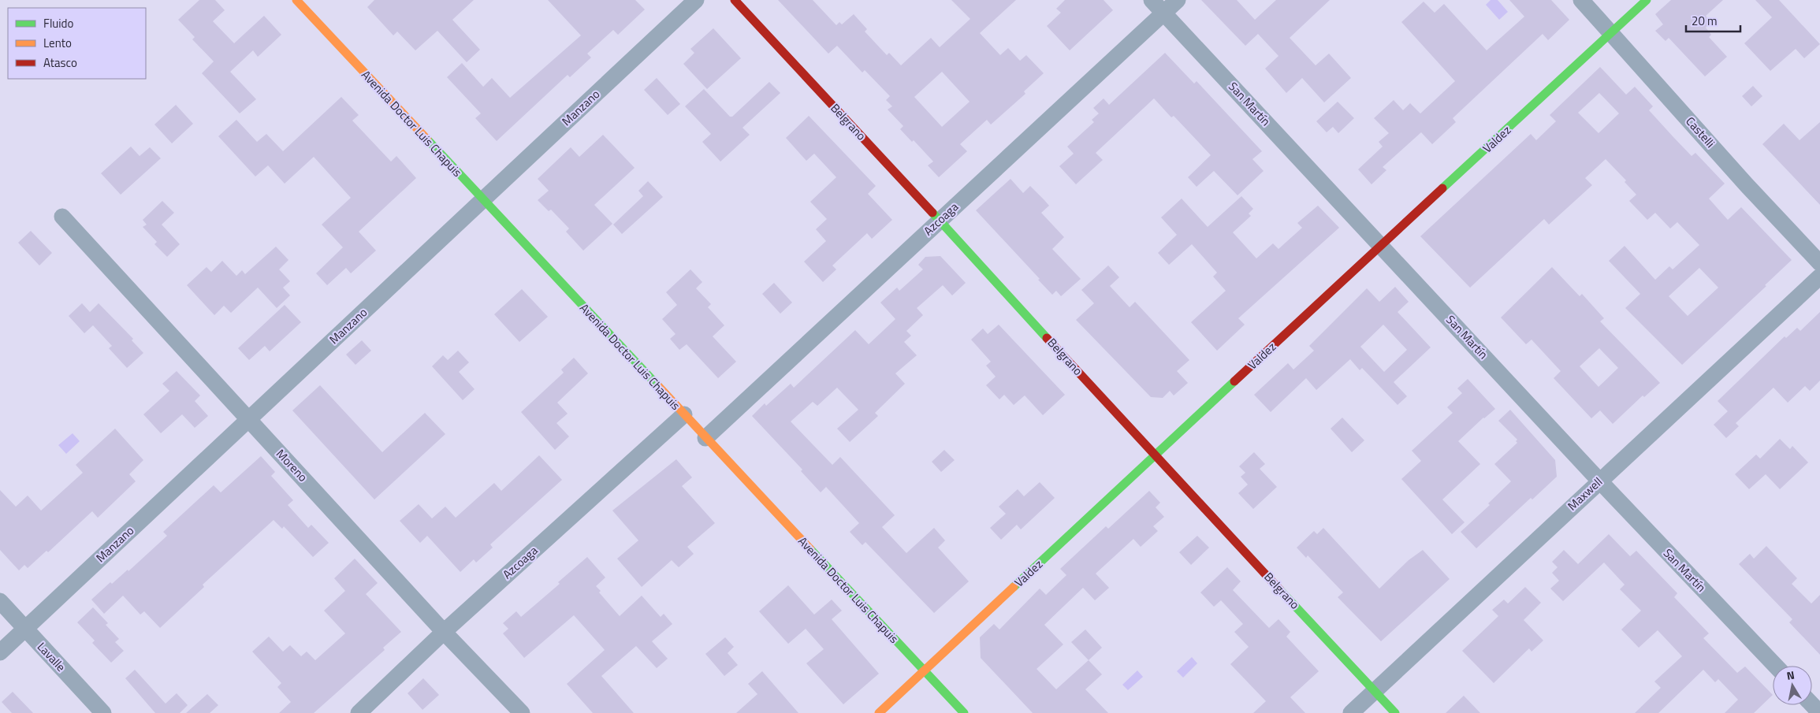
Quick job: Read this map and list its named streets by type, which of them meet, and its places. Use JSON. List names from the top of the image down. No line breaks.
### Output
{"streets":{"street":["San Martín","Manzano","Belgrano","Avenida Doctor Luis Chapuis","Castelli","Valdez","Azcoaga","Moreno","Maxwell","Lavalle"]},"crossings":[["San Martín","Valdez"],["San Martín","Azcoaga"],["San Martín","Maxwell"],["Manzano","Avenida Doctor Luis Chapuis"],["Manzano","Moreno"],["Manzano","Lavalle"],["Belgrano","Valdez"],["Belgrano","Azcoaga"],["Belgrano","Maxwell"],["Avenida Doctor Luis Chapuis","Valdez"],["Avenida Doctor Luis Chapuis","Azcoaga"],["Castelli","Valdez"],["Azcoaga","Moreno"]],"legend":["Fluido","Lento","Atasco"],"scale_bar":"20 m","north":"top"}
